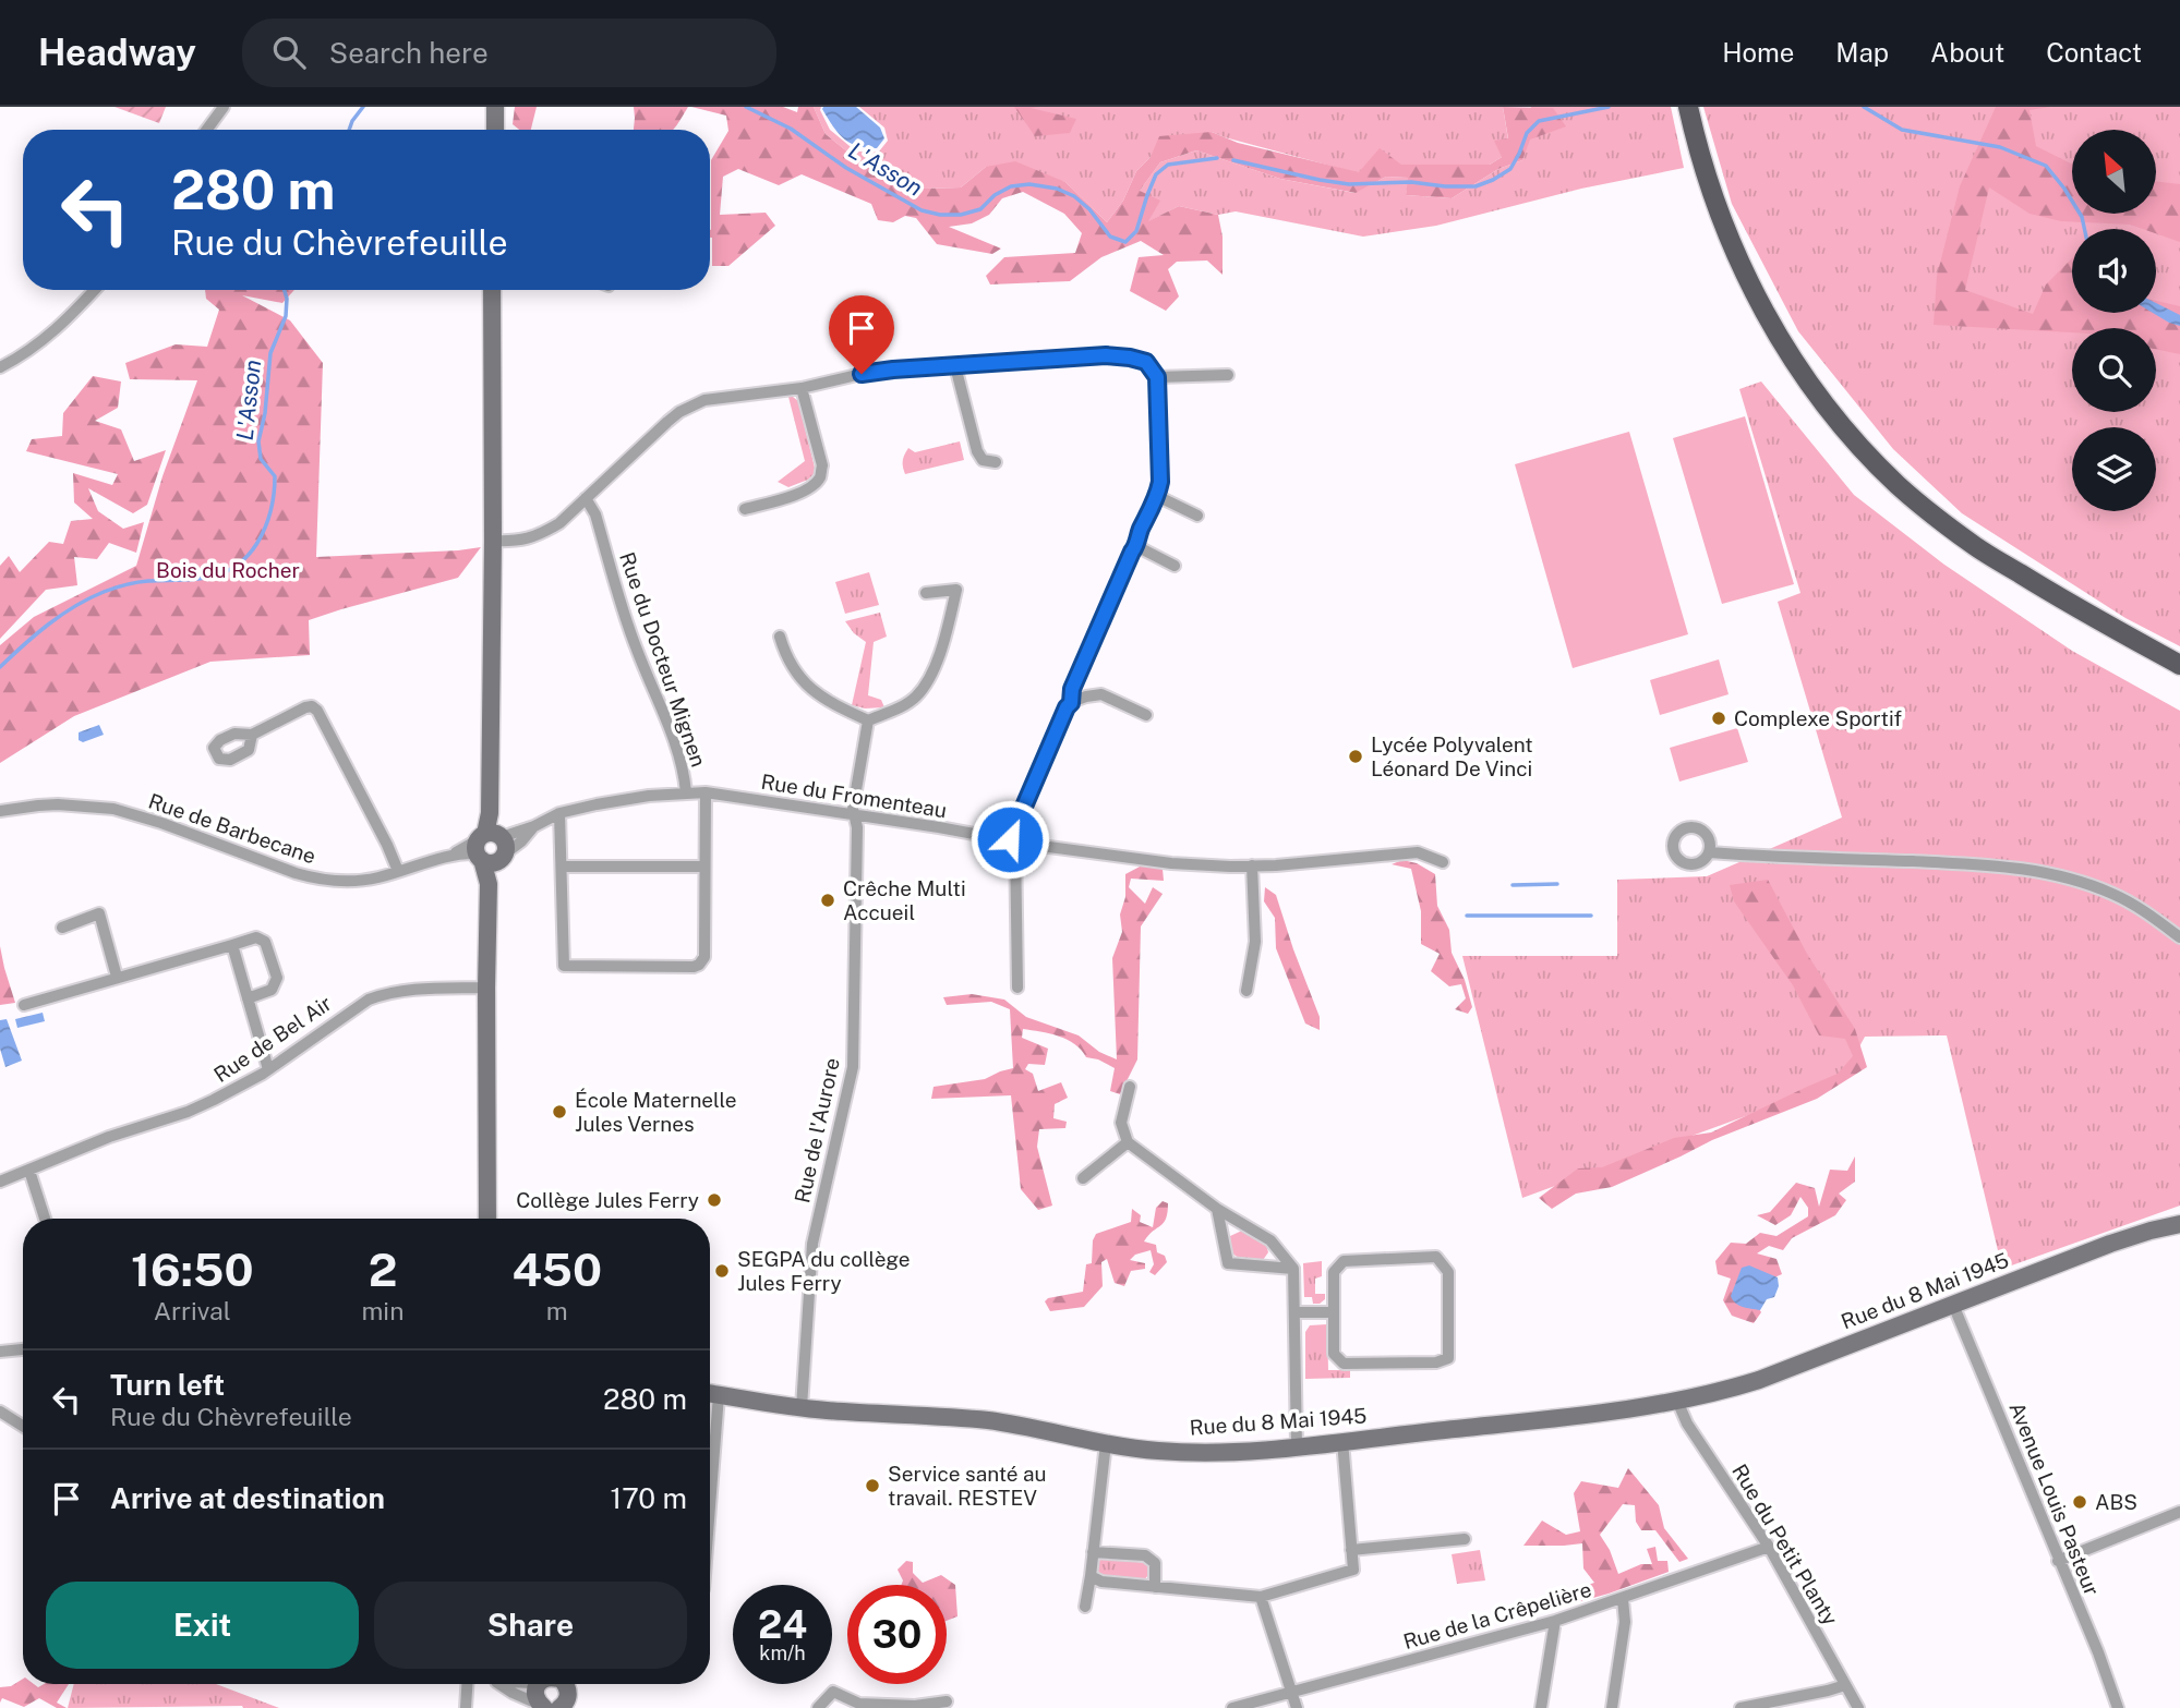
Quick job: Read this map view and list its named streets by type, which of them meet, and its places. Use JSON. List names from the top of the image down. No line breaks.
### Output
{"streets":{"main road":["Rue du 8 Mai 1945"],"street":["Rue du Docteur Mignen","Rue du Fromenteau","Rue de Barbecane","Rue de Bel Air","Rue de l'Aurore","Avenue Louis Pasteur","Rue du Petit Planty","Rue de la Crêpelière"]},"crossings":[["Rue du Docteur Mignen","Rue du Fromenteau"],["Rue du Fromenteau","Rue de Barbecane"],["Rue du Fromenteau","Rue de l'Aurore"],["Rue de l'Aurore","Rue du 8 Mai 1945"],["Rue du 8 Mai 1945","Avenue Louis Pasteur"],["Rue du 8 Mai 1945","Rue du Petit Planty"],["Rue du Petit Planty","Rue de la Crêpelière"]],"water":["L'Asson"],"parks":["Bois du Rocher"],"places":["Complexe Sportif","Lycée Polyvalent Léonard De Vinci","Crêche Multi Accueil","École Maternelle Jules Vernes","Collège Jules Ferry","SEGPA du collège Jules Ferry","Service santé au travail. RESTEV","ABS"],"north":"top left","page":{"header":"Headway","search":"Search here","nav":["Home","Map","About","Contact"],"turn":["280 m","Rue du Chèvrefeuille"],"eta":["16:50","Arrival","2","min","450","m"],"list":[{"name":"Turn left","note":"Rue du Chèvrefeuille","value":"280 m"},{"name":"Arrive at destination","value":"170 m"}],"buttons":["Exit","Share"],"speed":"24 km/h","limit":"30"}}
